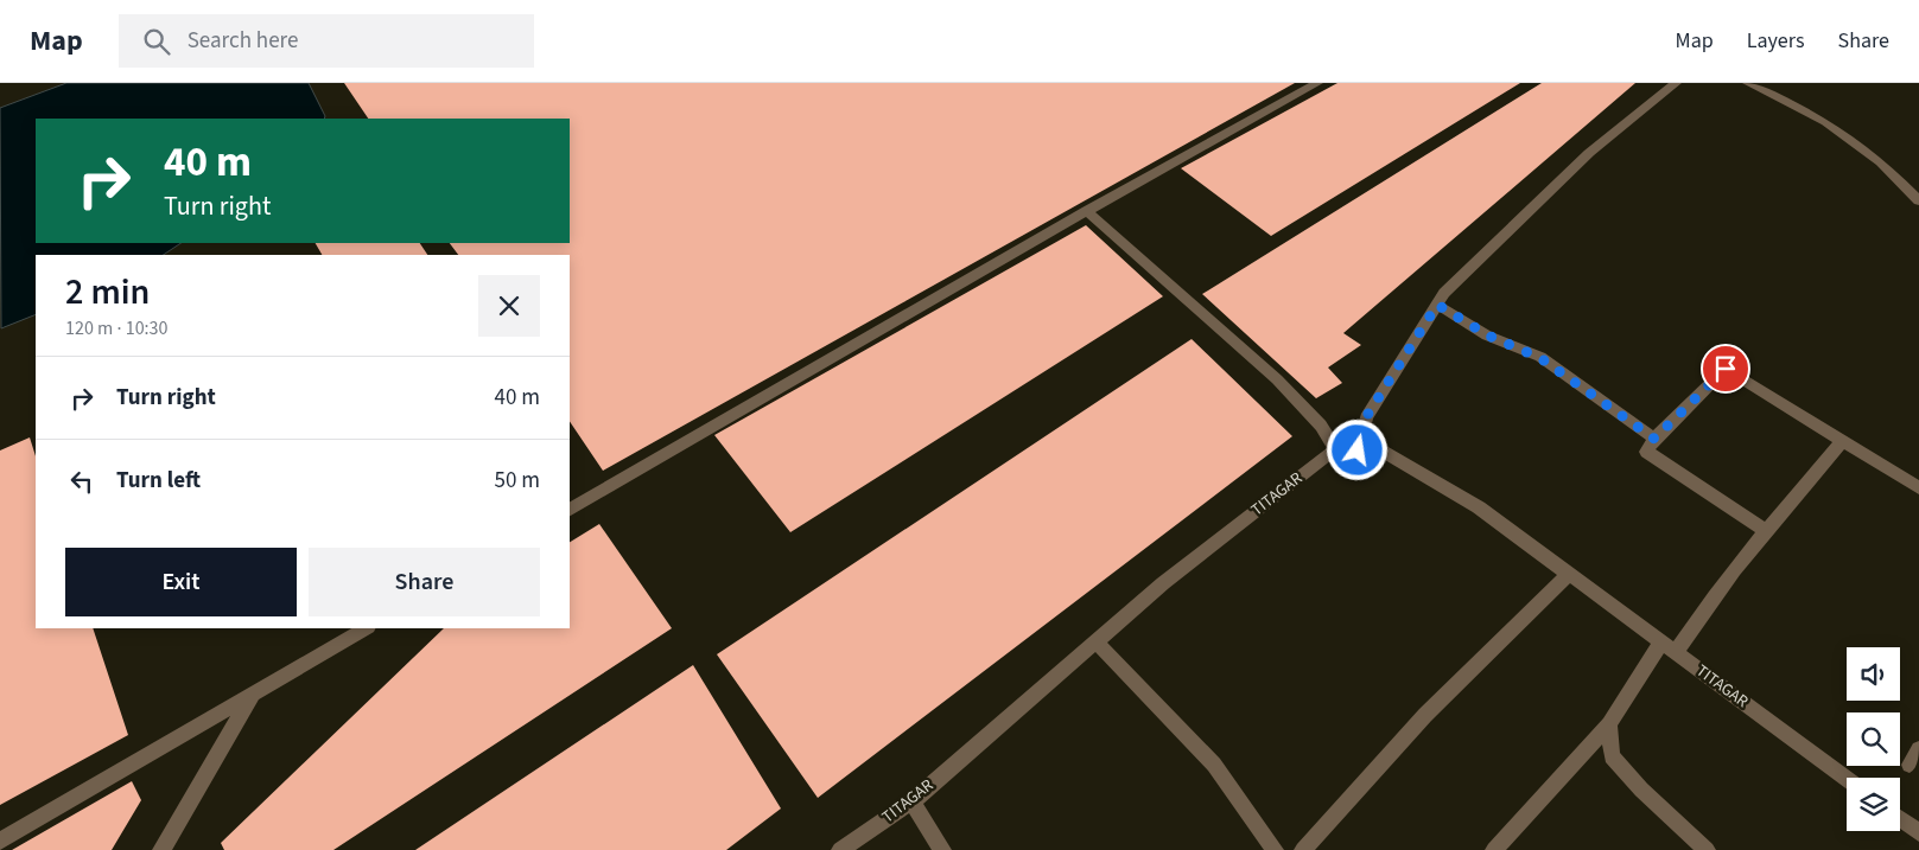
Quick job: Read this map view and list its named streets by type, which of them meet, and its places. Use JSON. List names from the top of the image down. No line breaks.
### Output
{"streets":{"street":["TITAGAR"]},"page":{"header":"Map","search":"Search here","nav":["Map","Layers","Share"],"turn":["40 m","Turn right"],"heading":["2 min","120 m · 10:30"],"list":[{"name":"Turn right","value":"40 m"},{"name":"Turn left","value":"50 m"}],"buttons":["Exit","Share"]}}
